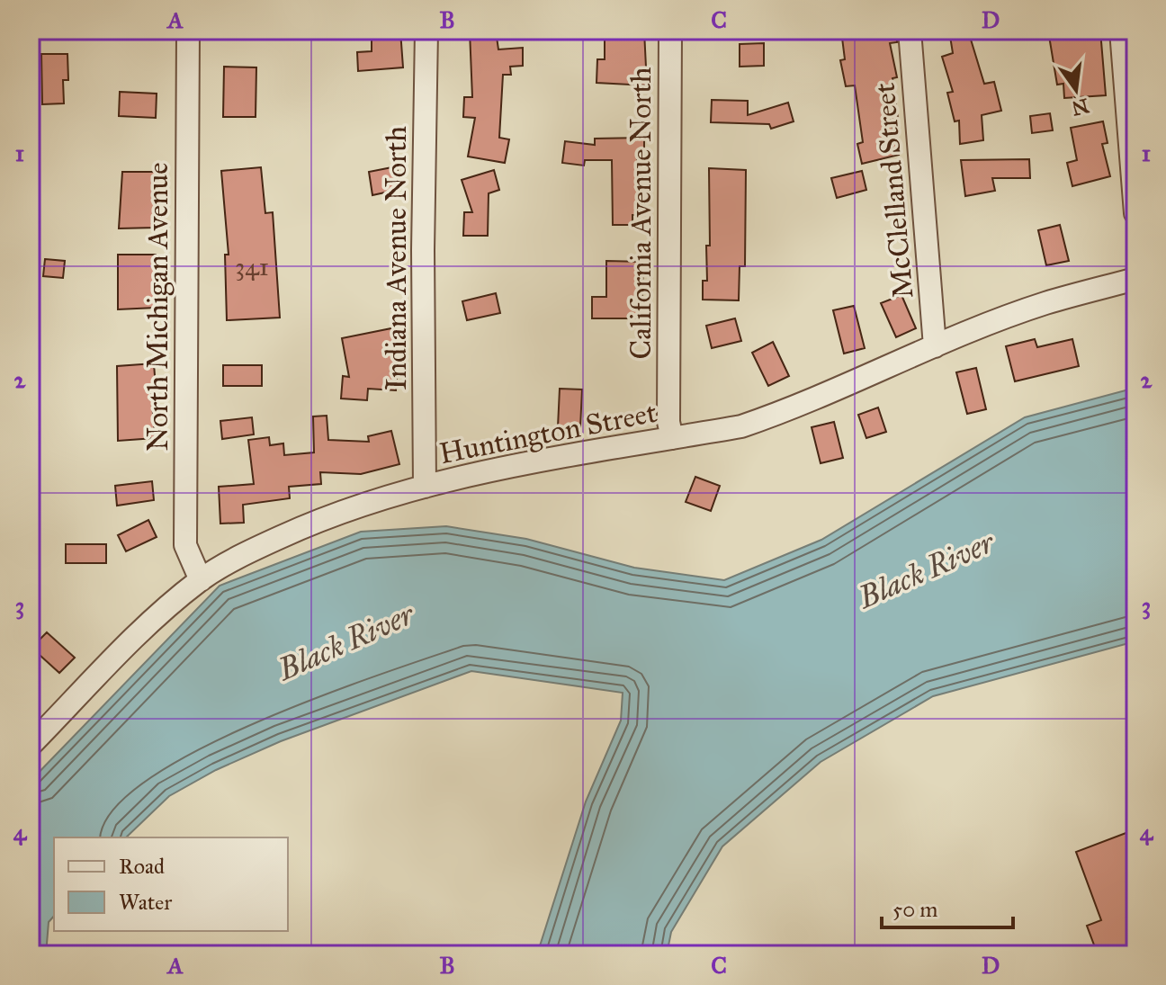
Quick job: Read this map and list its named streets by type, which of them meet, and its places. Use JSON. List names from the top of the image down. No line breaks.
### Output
{"streets":{"street":["McClelland Street","California Avenue North","Indiana Avenue North","North Michigan Avenue","Huntington Street"]},"crossings":[["McClelland Street","Huntington Street"],["California Avenue North","Huntington Street"],["Indiana Avenue North","Huntington Street"],["North Michigan Avenue","Huntington Street"]],"water":["Black River"],"house_numbers":["341"],"legend":["Road","Water"],"scale_bar":"50 m","north":"bottom","grid":{"columns":["A","B","C","D"],"rows":["1","2","3","4"]}}
